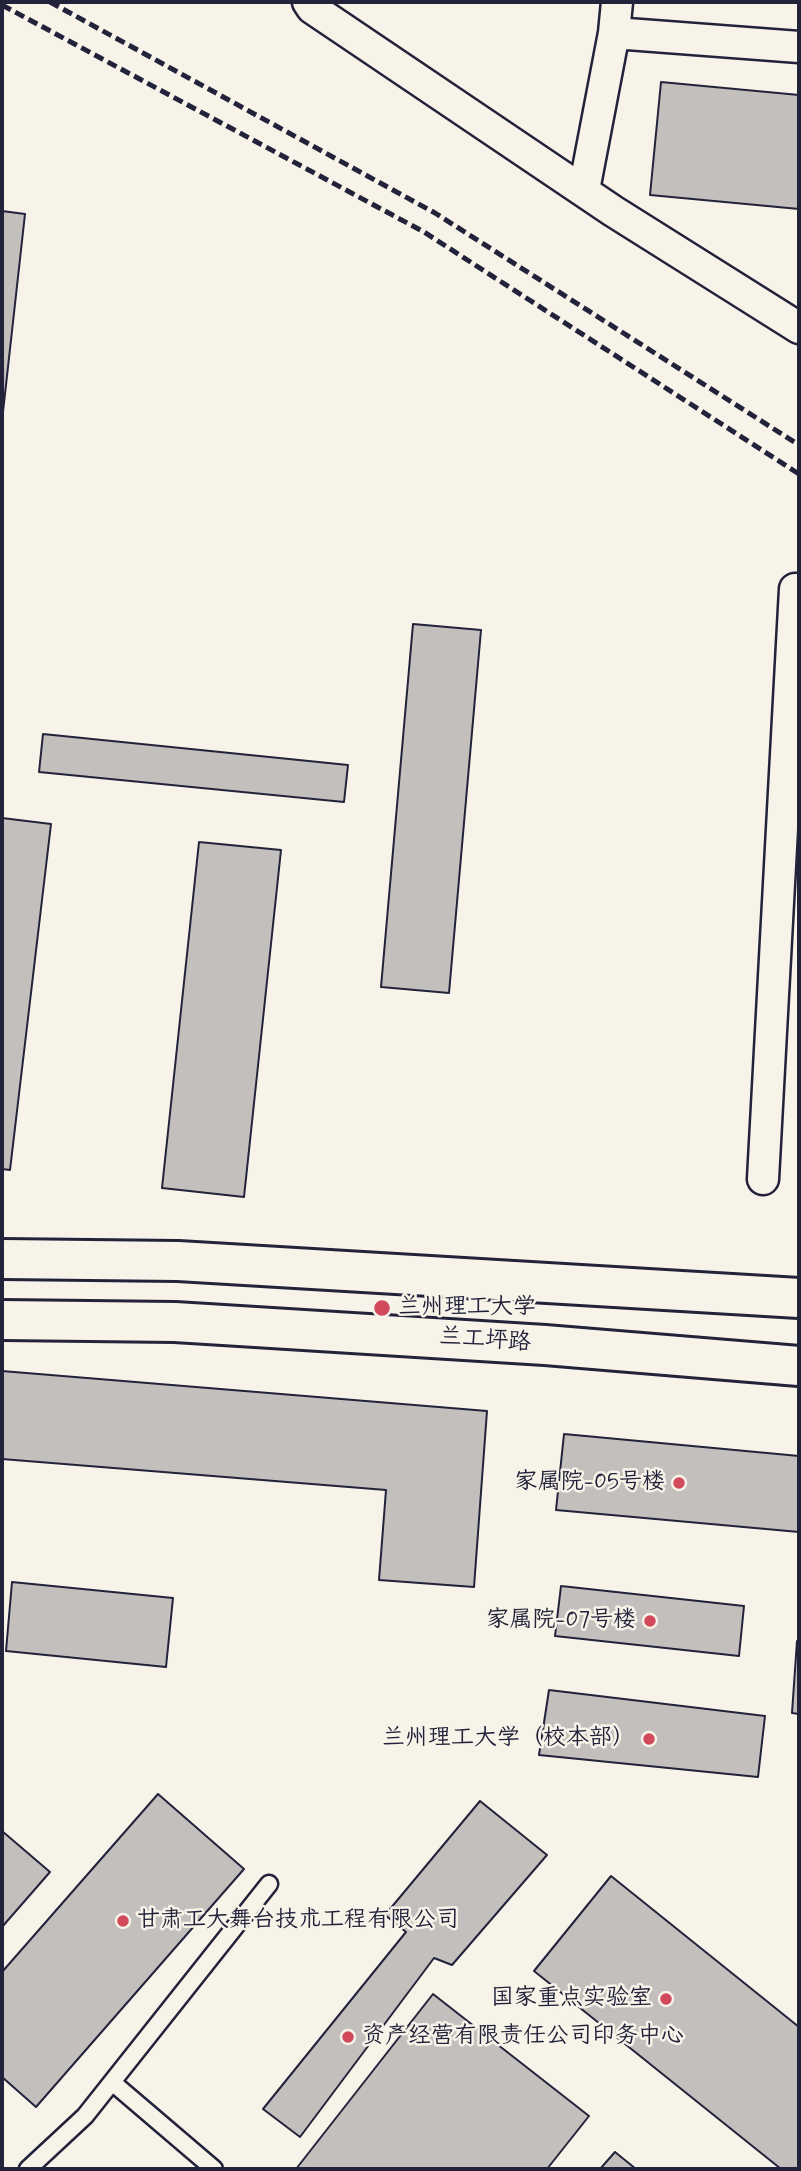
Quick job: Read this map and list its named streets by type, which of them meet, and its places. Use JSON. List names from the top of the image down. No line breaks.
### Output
{"streets":{"highway":["兰工坪路"]},"places":["兰州理工大学","家属院-05号楼","家属院-07号楼","兰州理工大学（校本部）","甘肃工大舞台技术工程有限公司","国家重点实验室","资产经营有限责任公司印务中心"]}
